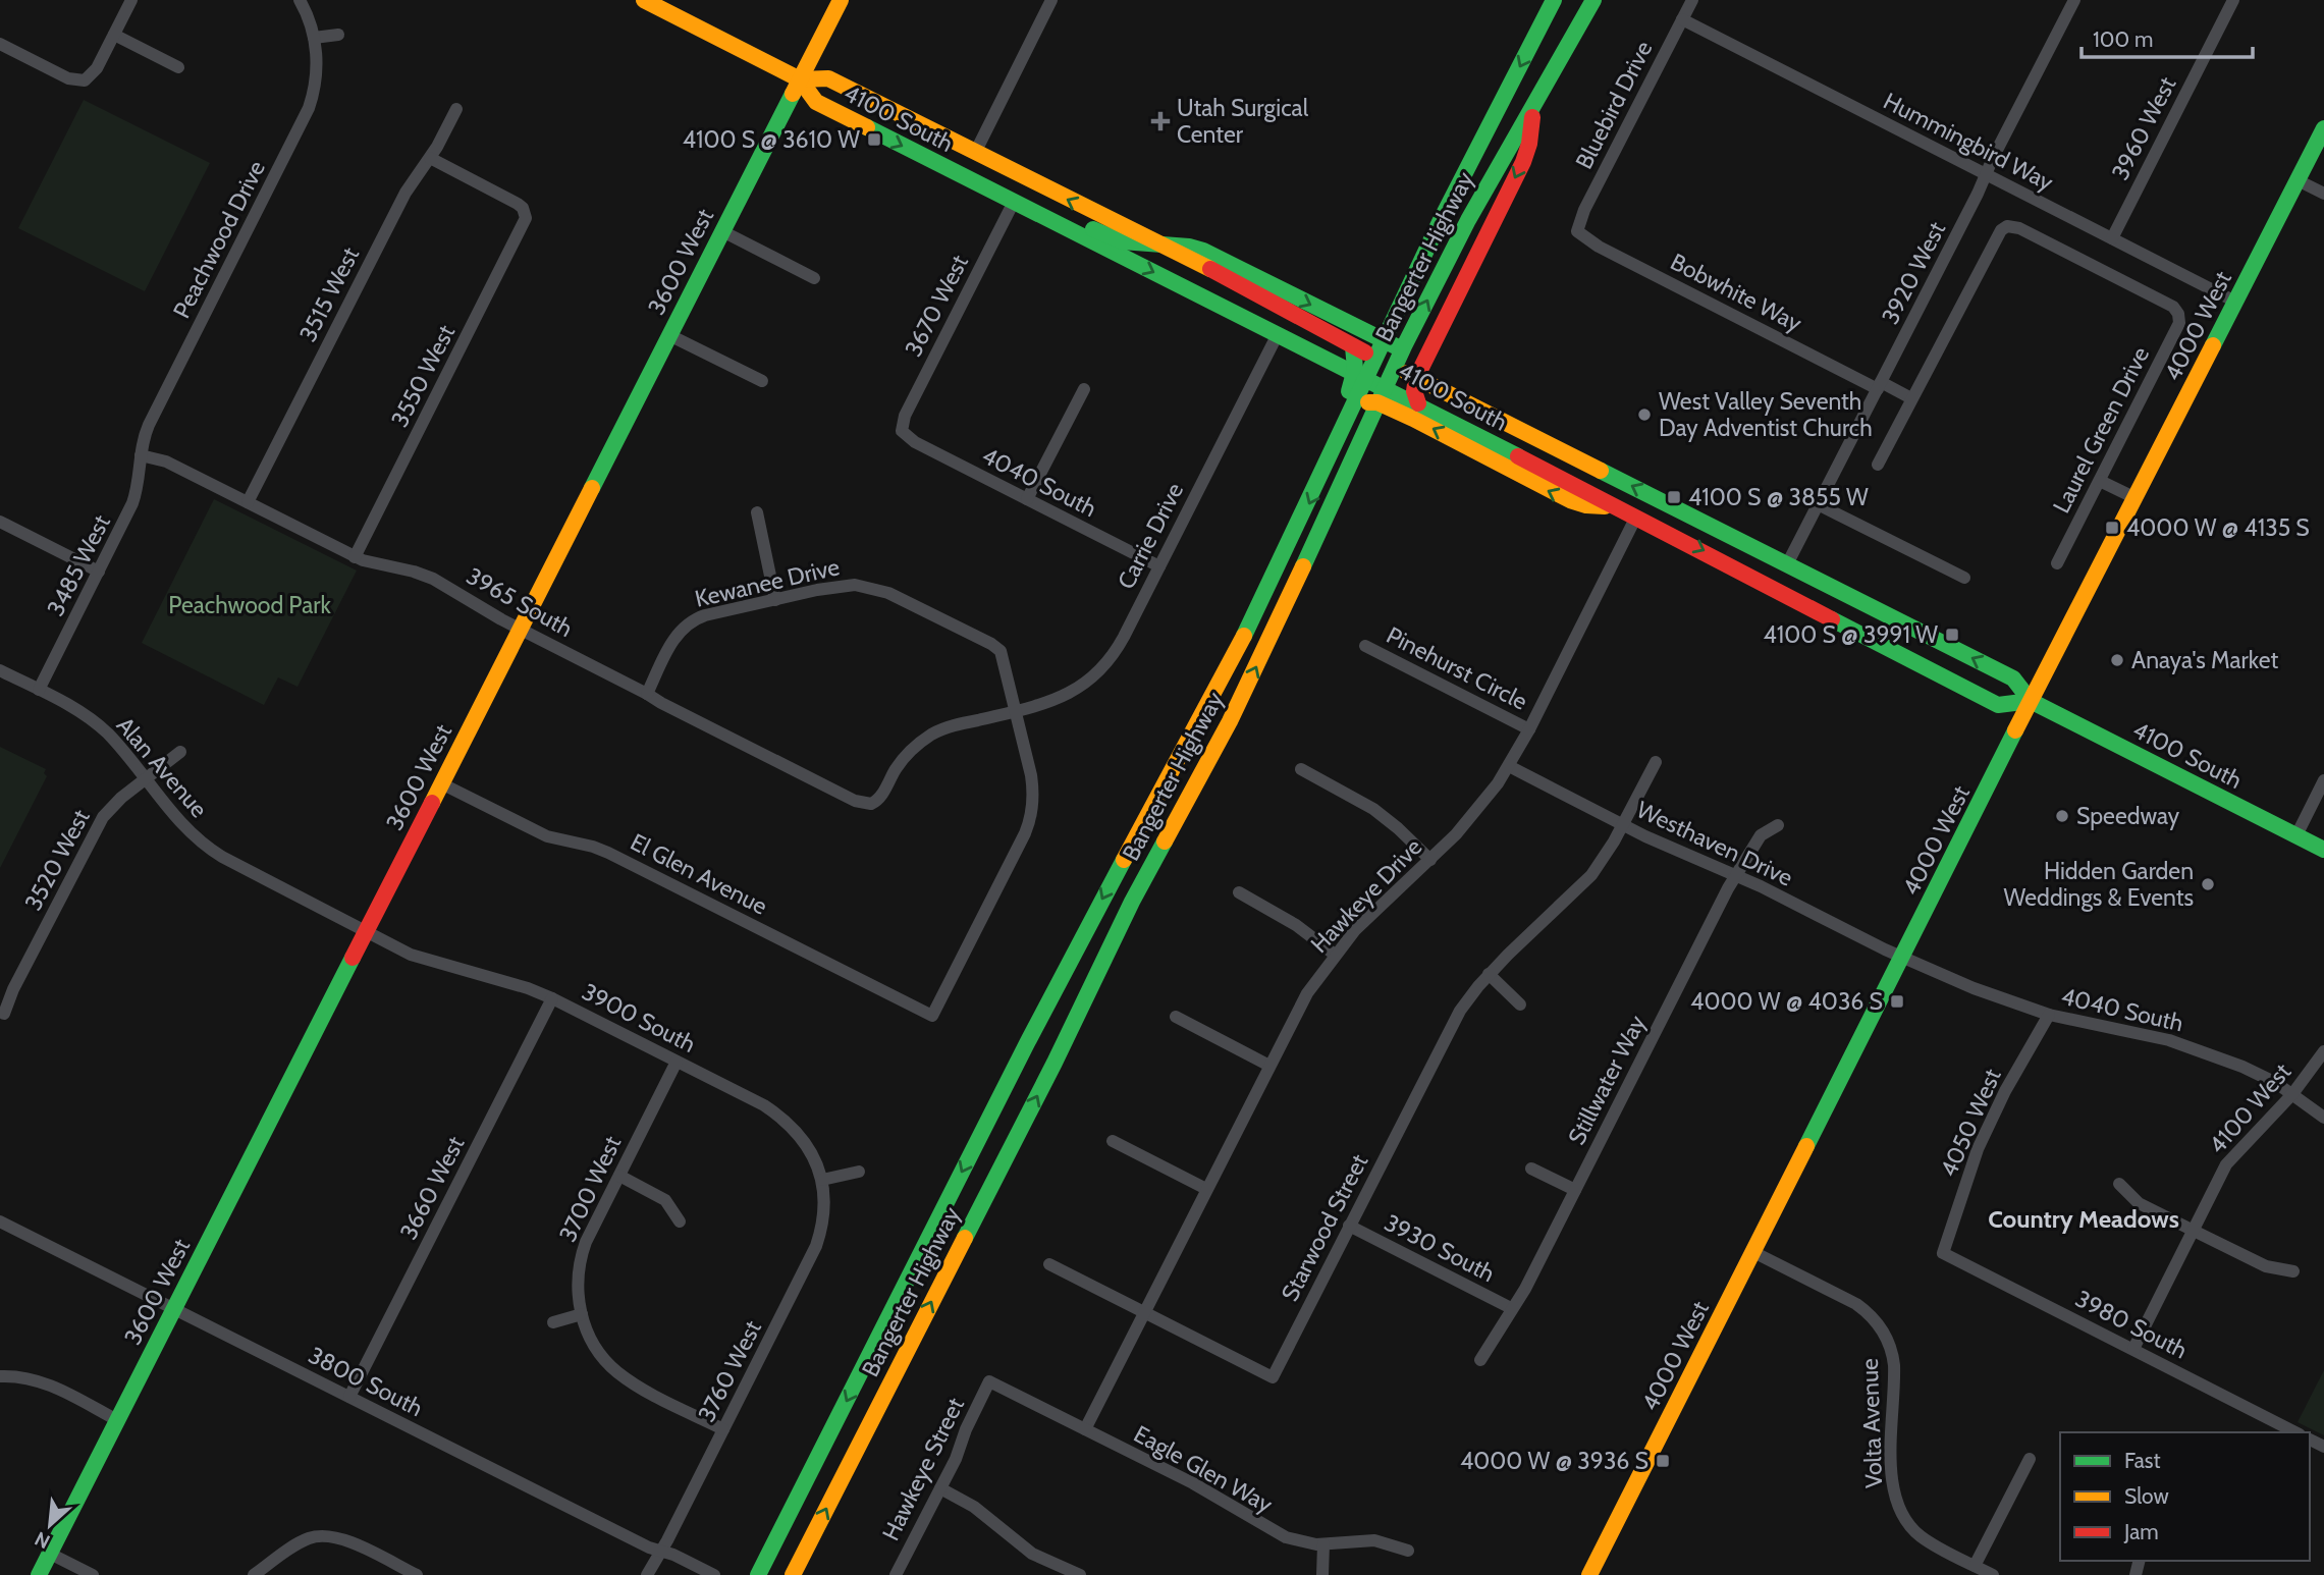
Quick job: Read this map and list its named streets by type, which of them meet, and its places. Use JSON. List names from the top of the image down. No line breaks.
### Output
{"streets":{"main road":["4100 South","Bangerter Highway","3600 West","4000 West"],"street":["Bluebird Drive","3960 West","Hummingbird Way","Peachwood Drive","3920 West","Bobwhite Way","3515 West","3670 West","3550 West","Laurel Green Drive","4040 South","Carrie Drive","3485 West","Kewanee Drive","3965 South","Pinehurst Circle","Alan Avenue","Westhaven Drive","3520 West","El Glen Avenue","Hawkeye Drive","3900 South","Stillwater Way","4100 West","4050 West","3660 West","3700 West","Starwood Street","3930 South","3980 South","3760 West","3800 South","Volta Avenue","Hawkeye Street","Eagle Glen Way"]},"crossings":[["Bluebird Drive","Hummingbird Way"],["Bluebird Drive","Bobwhite Way"],["4100 South","Bangerter Highway"],["4100 South","3600 West"],["4100 South","3920 West"],["4100 South","3670 West"],["4100 South","4000 West"],["4100 South","Carrie Drive"],["4100 South","Hawkeye Drive"],["3960 West","Hummingbird Way"],["Hummingbird Way","3920 West"],["Hummingbird Way","4000 West"],["Peachwood Drive","3485 West"],["Peachwood Drive","3965 South"],["3600 West","3965 South"],["3600 West","Alan Avenue"],["3600 West","El Glen Avenue"],["3600 West","3900 South"],["3600 West","3800 South"],["3920 West","Bobwhite Way"],["Bobwhite Way","Laurel Green Drive"],["3515 West","3550 West"],["3515 West","3965 South"],["3670 West","4040 South"],["4000 West","4040 South"],["4000 West","Westhaven Drive"],["4000 West","Volta Avenue"],["3550 West","3965 South"],["4040 South","Carrie Drive"],["4040 South","Westhaven Drive"],["4040 South","4100 West"],["4040 South","4050 West"],["Carrie Drive","Kewanee Drive"],["Carrie Drive","3965 South"],["3485 West","3965 South"],["3485 West","Alan Avenue"],["Kewanee Drive","3965 South"],["Kewanee Drive","El Glen Avenue"],["Pinehurst Circle","Hawkeye Drive"],["Alan Avenue","3520 West"],["Alan Avenue","3900 South"],["Westhaven Drive","Hawkeye Drive"],["Westhaven Drive","Stillwater Way"],["Westhaven Drive","Starwood Street"],["Hawkeye Drive","Starwood Street"],["Hawkeye Drive","Eagle Glen Way"],["3900 South","3660 West"],["3900 South","3700 West"],["3900 South","3760 West"],["Stillwater Way","3930 South"],["4100 West","3980 South"],["4050 West","3980 South"],["3660 West","3800 South"],["3700 West","3760 West"],["Starwood Street","3930 South"],["3760 West","3800 South"],["Hawkeye Street","Eagle Glen Way"]],"districts":["Country Meadows"],"parks":["Peachwood Park"],"places":{"health":["Utah Surgical Center"],"transit":["4100 S @ 3610 W","4100 S @ 3855 W","4000 W @ 4135 S","4100 S @ 3991 W","4000 W @ 4036 S","4000 W @ 3936 S"],"other":["West Valley Seventh Day Adventist Church","Anaya's Market","Speedway","Hidden Garden Weddings & Events"]},"legend":["Fast","Slow","Jam"],"scale_bar":"100 m","north":"bottom left"}
